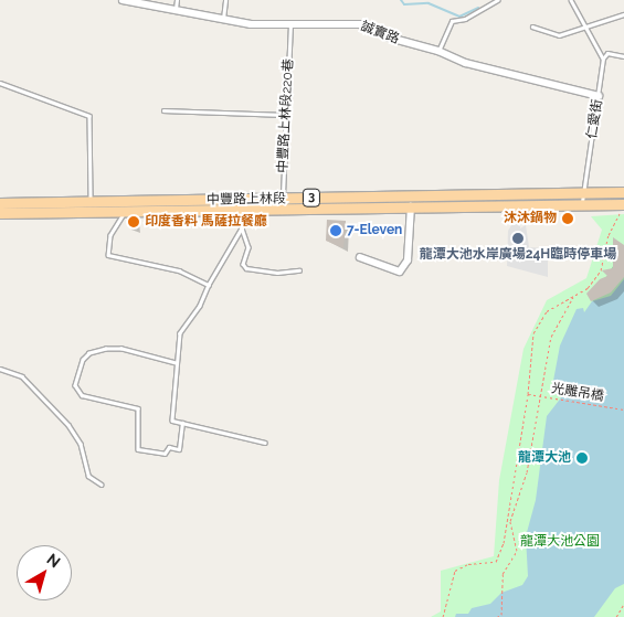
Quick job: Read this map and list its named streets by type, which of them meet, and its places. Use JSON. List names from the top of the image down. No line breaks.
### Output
{"streets":{"main road":["3","中豐路上林段"],"street":["誠實路"],"lane":["中豐路上林段220巷","仁愛街"],"path":["光雕吊橋"]},"crossings":[["誠實路","中豐路上林段220巷"],["誠實路","仁愛街"],["中豐路上林段220巷","中豐路上林段"],["仁愛街","中豐路上林段"]],"parks":["龍潭大池公園"],"places":["沐沐鍋物","印度香料 馬薩拉餐廳","7-Eleven","龍潭大池水岸廣場24H臨時停車場","龍潭大池"],"north":"top right"}
